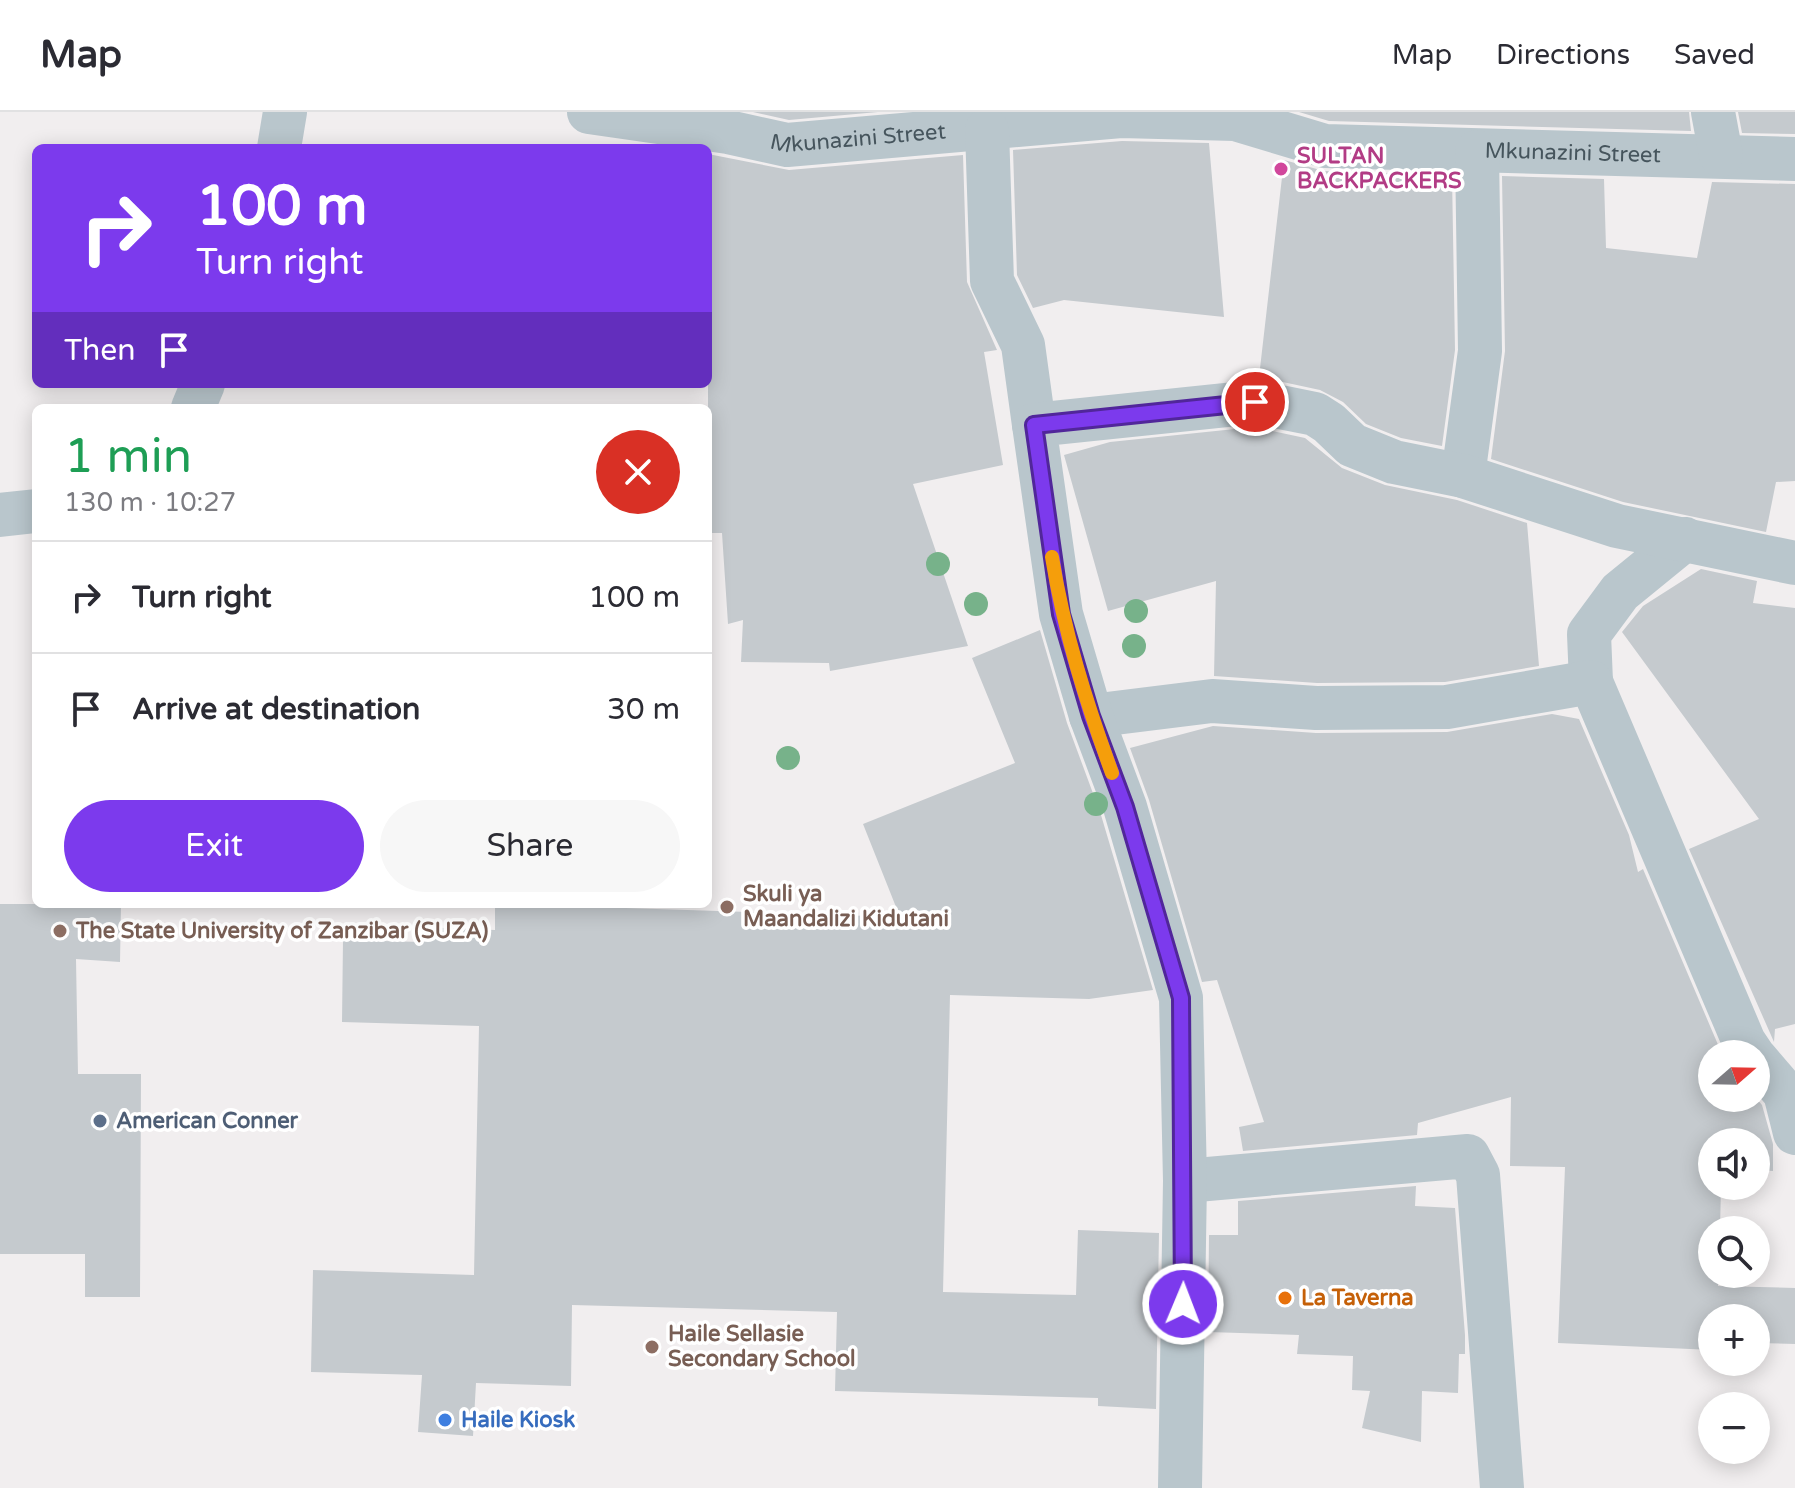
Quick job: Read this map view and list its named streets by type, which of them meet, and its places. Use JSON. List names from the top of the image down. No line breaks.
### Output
{"streets":{"street":["Mkunazini Street"]},"places":["SULTAN BACKPACKERS","Skuli ya Maandalizi Kidutani","The State University of Zanzibar (SUZA)","American Conner","La Taverna","Haile Sellasie Secondary School","Haile Kiosk"],"north":"right","page":{"header":"Map","nav":["Map","Directions","Saved"],"turn":["100 m","Turn right"],"then":"Then","heading":["1 min","130 m · 10:27"],"list":[{"name":"Turn right","value":"100 m"},{"name":"Arrive at destination","value":"30 m"}],"buttons":["Exit","Share"],"map_buttons":["+","−"]}}
